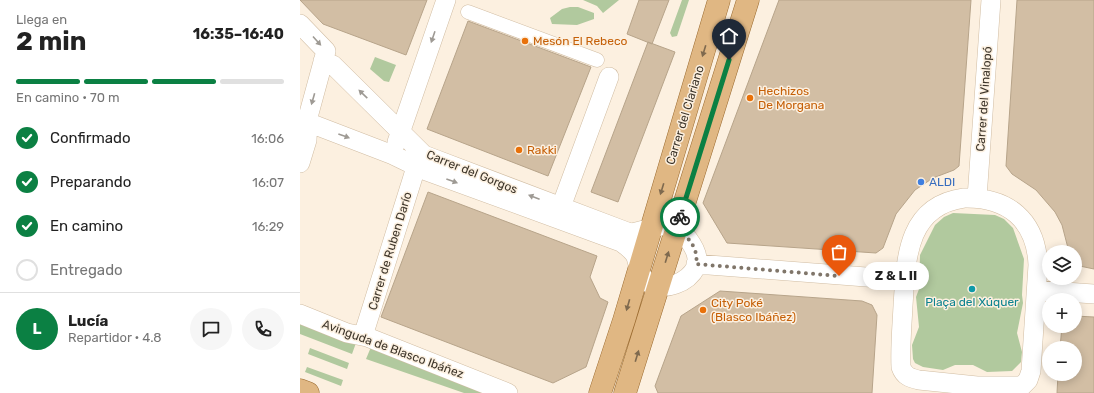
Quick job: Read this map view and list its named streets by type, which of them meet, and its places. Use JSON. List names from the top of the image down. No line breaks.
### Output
{"streets":{"main road":["Carrer del Clariano"],"street":["Carrer del Vinalopó","Carrer del Gorgos","Carrer de Ruben Darío","Avinguda de Blasco Ibáñez"]},"crossings":[["Carrer del Clariano","Carrer del Gorgos"],["Carrer del Gorgos","Carrer de Ruben Darío"],["Carrer de Ruben Darío","Avinguda de Blasco Ibáñez"]],"places":["Mesón El Rebeco","Hechizos De Morgana","Rakki","ALDI","Z & L II","Plaça del Xúquer","City Poké (Blasco Ibáñez)"],"page":{"heading":["2 min","Llega en","16:35–16:40"],"panel":["Lucía","Repartidor · 4.8"],"bar":"En camino · 70 m","list":[["Confirmado","16:06"],["Preparando","16:07"],["En camino","16:29"],"Entregado"],"map_buttons":["+","−"],"bubble":"Z & L II","round":"L"}}
